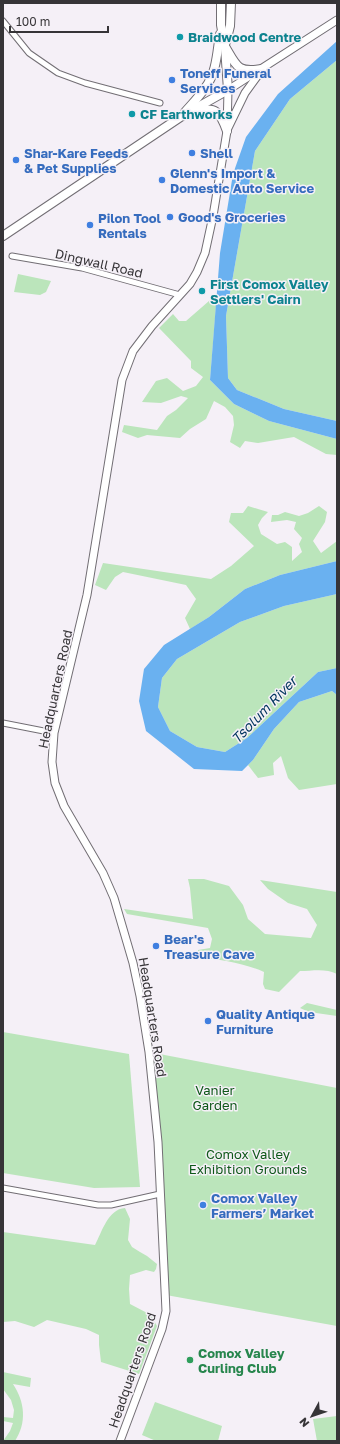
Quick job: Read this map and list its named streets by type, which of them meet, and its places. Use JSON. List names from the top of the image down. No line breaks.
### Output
{"streets":{"main road":["Headquarters Road"],"street":["Dingwall Road"]},"crossings":[["Dingwall Road","Headquarters Road"]],"water":["Tsolum River"],"parks":["Vanier Garden","Comox Valley Exhibition Grounds"],"places":["Braidwood Centre","Toneff Funeral Services","CF Earthworks","Shell","Shar-Kare Feeds & Pet Supplies","Glenn's Import & Domestic Auto Service","Good's Groceries","Pilon Tool Rentals","First Comox Valley Settlers' Cairn","Bear's Treasure Cave","Quality Antique Furniture","Comox Valley Farmers’ Market","Comox Valley Curling Club"],"scale_bar":"100 m","north":"bottom left"}
